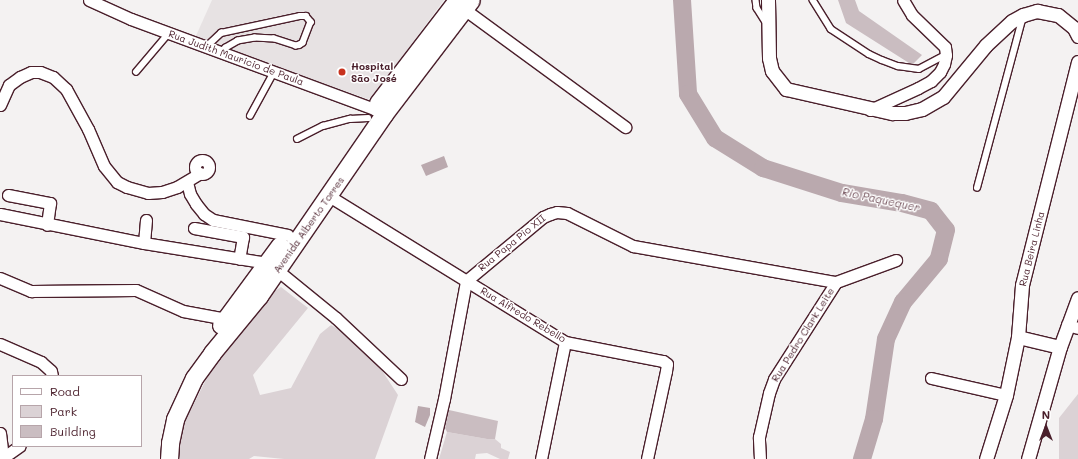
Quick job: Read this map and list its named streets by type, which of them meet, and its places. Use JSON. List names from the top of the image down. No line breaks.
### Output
{"streets":{"main road":["Avenida Alberto Torres"],"street":["Rua Judith Mauricio de Paula","Rua Papa Pio XII","Rua Beira Linha","Rua Alfredo Rebello","Rua Pedro Clark Leite"]},"crossings":[["Rua Judith Mauricio de Paula","Avenida Alberto Torres"],["Avenida Alberto Torres","Rua Alfredo Rebello"],["Rua Papa Pio XII","Rua Alfredo Rebello"],["Rua Papa Pio XII","Rua Pedro Clark Leite"]],"water":["Rio Paquequer"],"places":["Hospital São José"],"legend":["Road","Park","Building"],"north":"top"}
